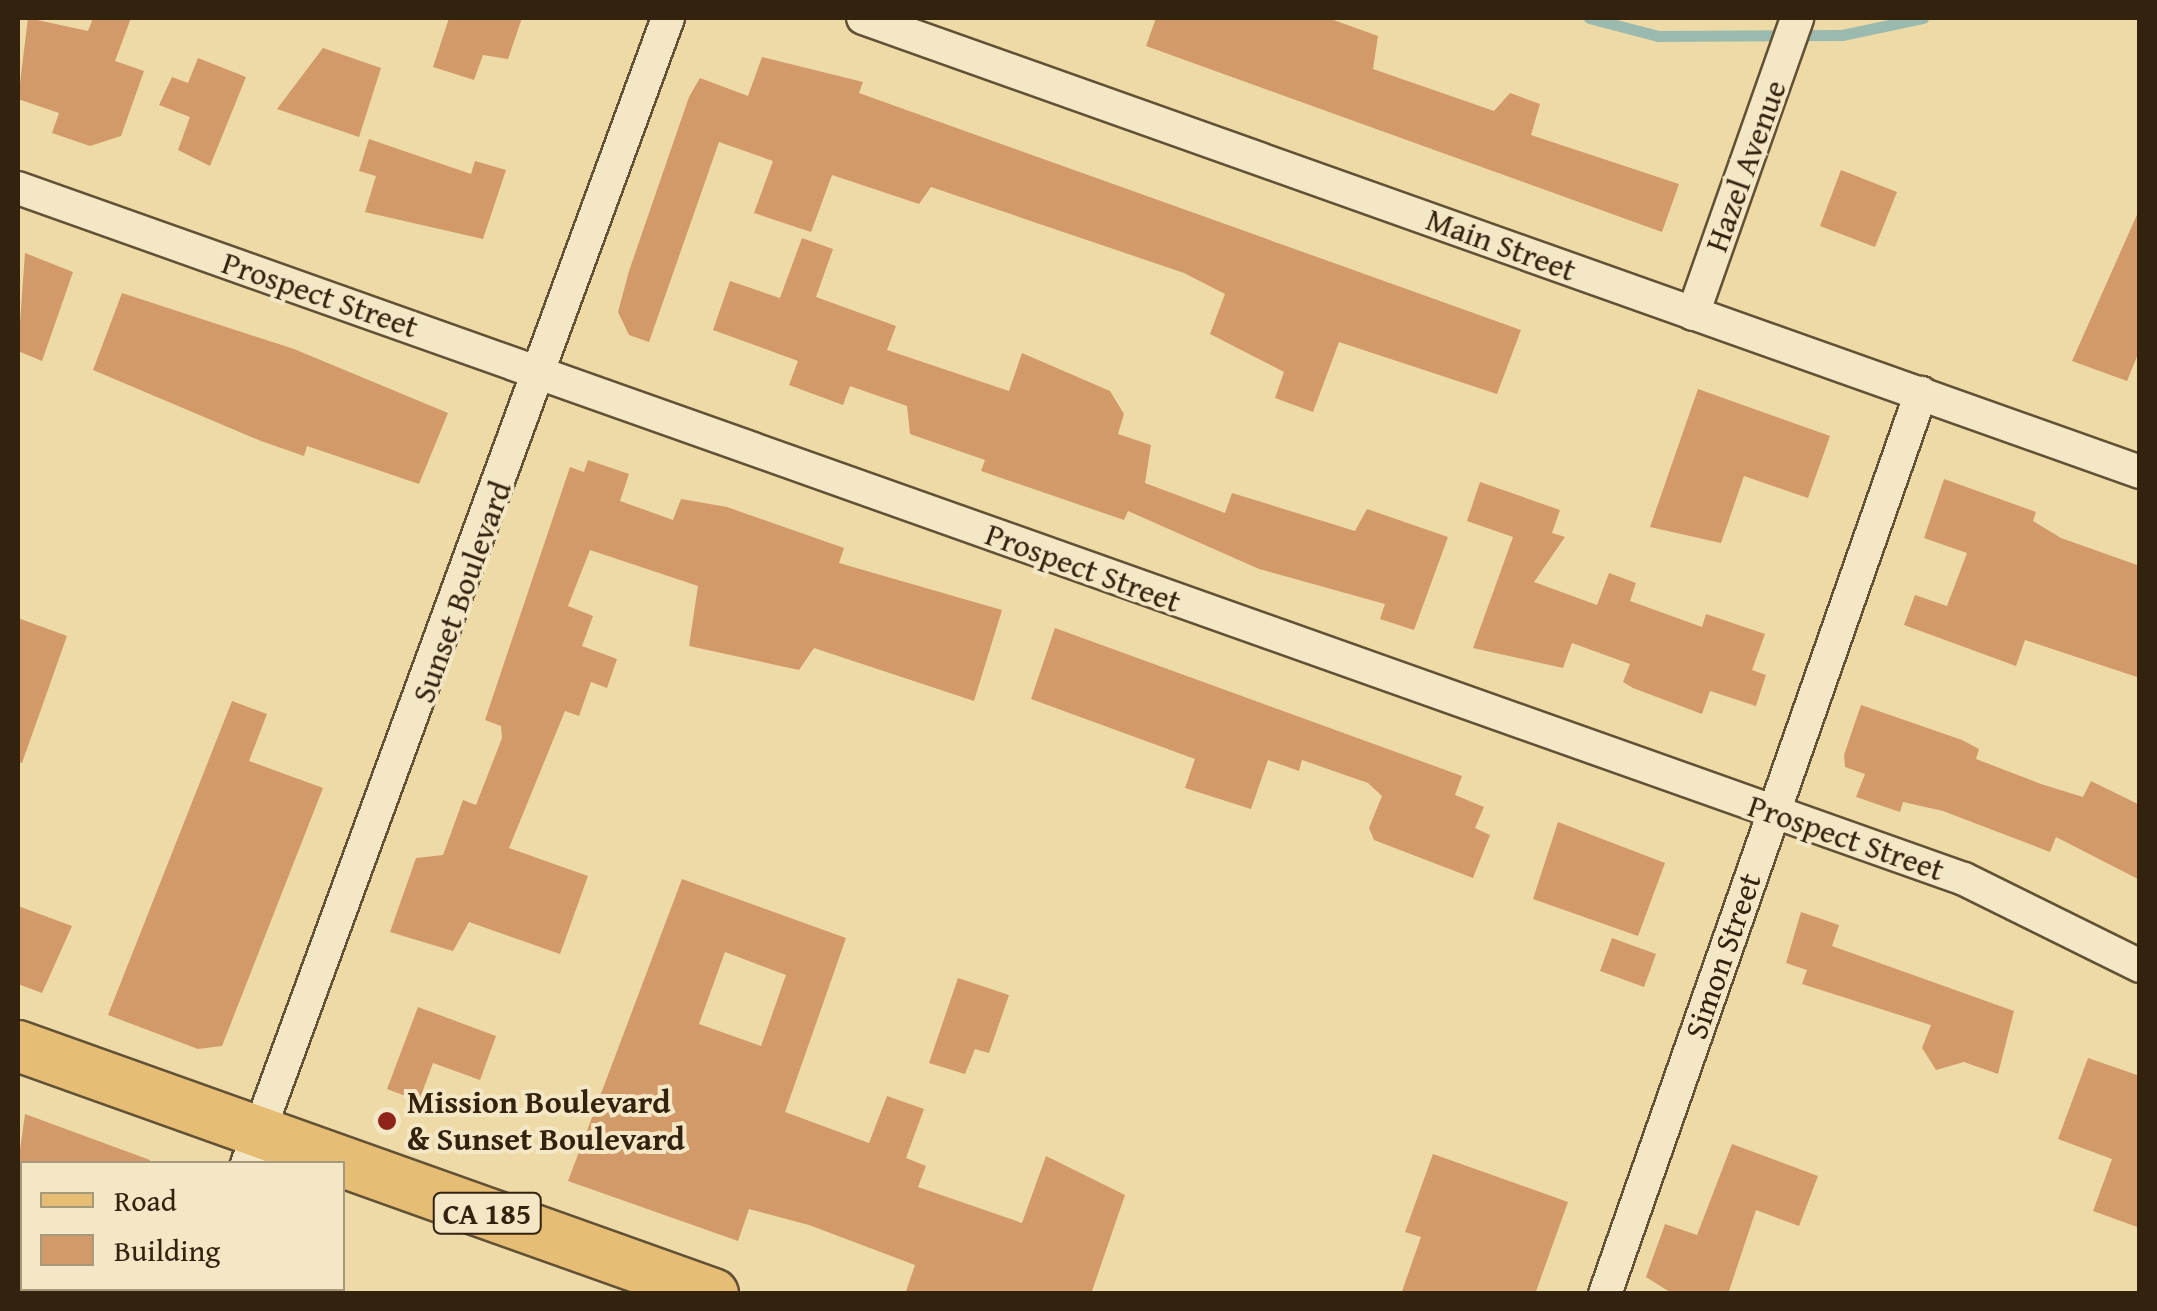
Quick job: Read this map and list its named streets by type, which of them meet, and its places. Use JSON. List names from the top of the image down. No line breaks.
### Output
{"streets":{"main road":["CA 185"],"street":["Hazel Avenue","Main Street","Prospect Street","Sunset Boulevard","Simon Street"]},"crossings":[["Hazel Avenue","Main Street"],["Main Street","Simon Street"],["Prospect Street","Sunset Boulevard"],["Prospect Street","Simon Street"],["Sunset Boulevard","CA 185"]],"places":["Mission Boulevard & Sunset Boulevard"],"legend":["Road","Building"]}
